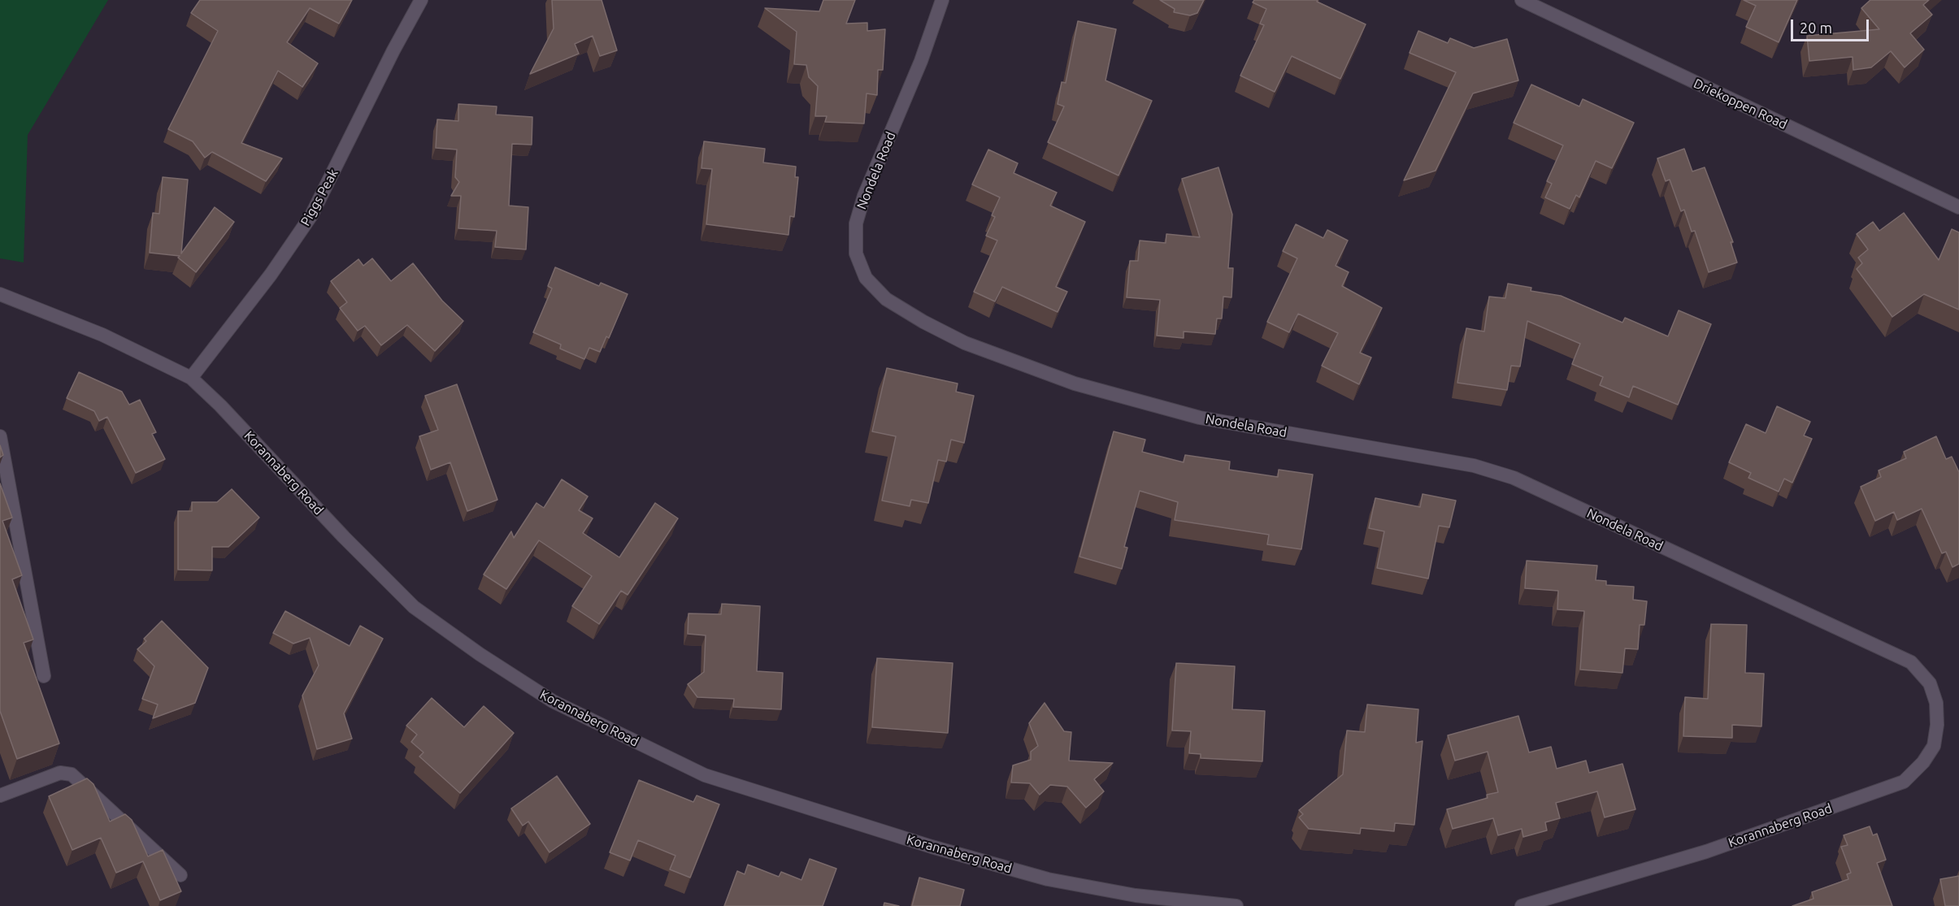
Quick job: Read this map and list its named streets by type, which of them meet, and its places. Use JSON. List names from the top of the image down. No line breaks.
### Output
{"streets":{"street":["Driekoppen Road","Nondela Road","Piggs Peak","Korannaberg Road"]},"crossings":[["Nondela Road","Korannaberg Road"],["Piggs Peak","Korannaberg Road"]],"scale_bar":"20 m"}
